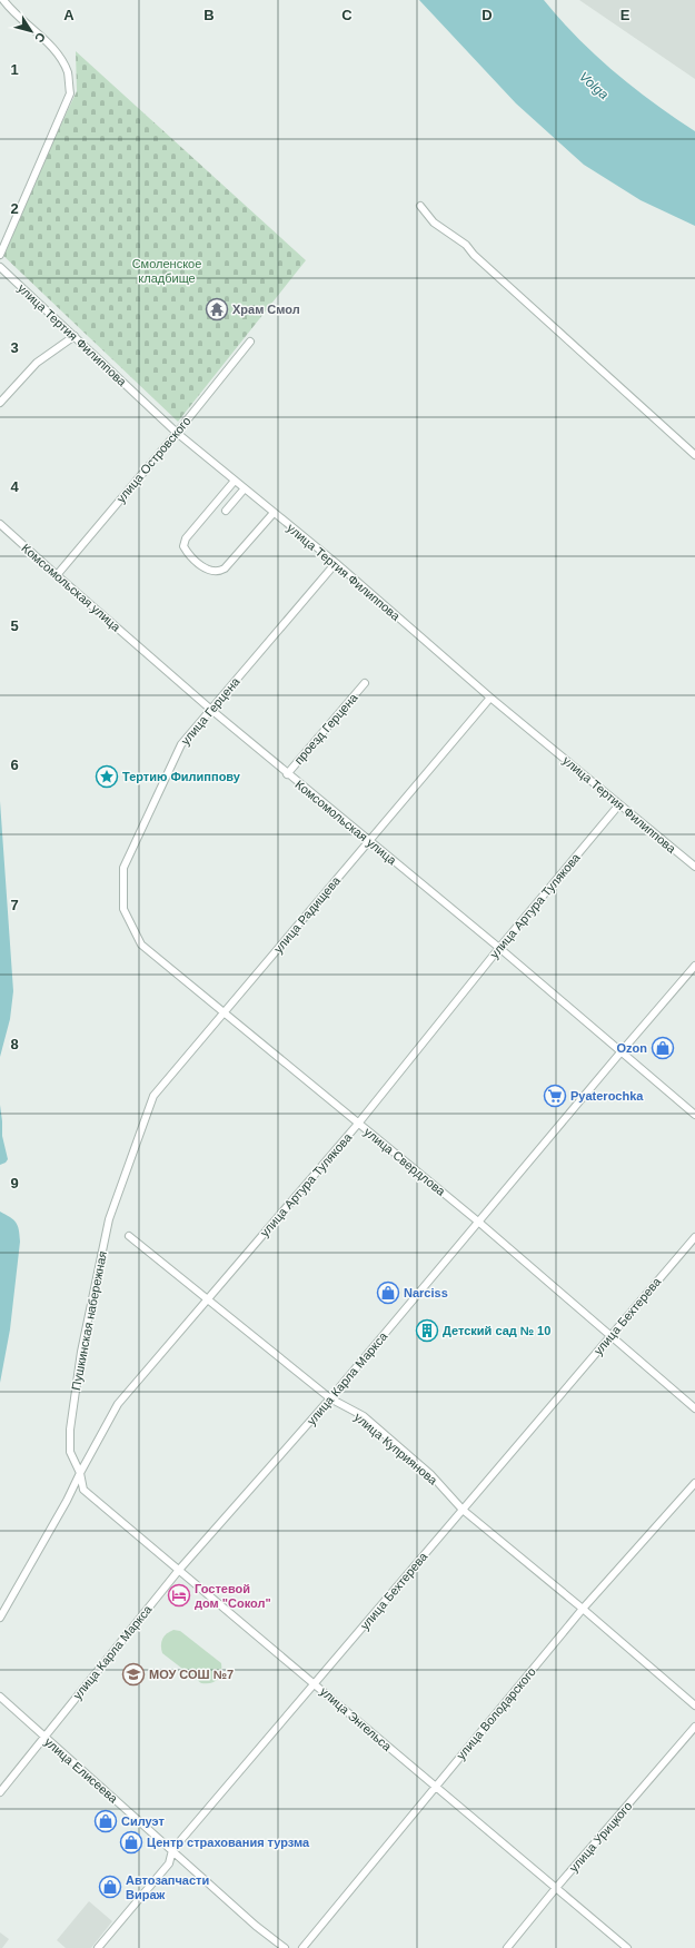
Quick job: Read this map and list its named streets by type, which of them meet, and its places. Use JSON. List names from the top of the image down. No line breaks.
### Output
{"streets":{"street":["улица Тертия Филиппова","улица Островского","Комсомольская улица","улица Герцена","проезд Герцена","улица Артура Тулякова","улица Радищева","улица Свердлова","улица Бехтерева","Пушкинская набережная","улица Карла Маркса","улица Куприянова","улица Володарского","улица Энгельса","улица Елисеева","улица Урицкого"]},"crossings":[["улица Тертия Филиппова","улица Островского"],["улица Тертия Филиппова","улица Герцена"],["улица Тертия Филиппова","улица Артура Тулякова"],["улица Тертия Филиппова","улица Радищева"],["улица Островского","Комсомольская улица"],["Комсомольская улица","улица Герцена"],["Комсомольская улица","проезд Герцена"],["Комсомольская улица","улица Артура Тулякова"],["Комсомольская улица","улица Радищева"],["Комсомольская улица","улица Карла Маркса"],["улица Герцена","улица Свердлова"],["улица Артура Тулякова","улица Свердлова"],["улица Артура Тулякова","Пушкинская набережная"],["улица Артура Тулякова","улица Куприянова"],["улица Артура Тулякова","улица Энгельса"],["улица Радищева","улица Свердлова"],["улица Радищева","Пушкинская набережная"],["улица Свердлова","улица Бехтерева"],["улица Свердлова","улица Карла Маркса"],["улица Бехтерева","улица Куприянова"],["улица Бехтерева","улица Энгельса"],["улица Бехтерева","улица Елисеева"],["Пушкинская набережная","улица Энгельса"],["улица Карла Маркса","улица Куприянова"],["улица Карла Маркса","улица Энгельса"],["улица Карла Маркса","улица Елисеева"],["улица Куприянова","улица Володарского"],["улица Володарского","улица Энгельса"],["улица Энгельса","улица Урицкого"]],"water":["Volga"],"parks":["Смоленское кладбище"],"places":{"temple":["Храм Смол"],"place":["Тертию Филиппову"],"shop":["Ozon","Narciss","Силуэт","Центр страхования турзма","Автозапчасти Вираж"],"supermarket":["Pyaterochka"],"building":["Детский сад № 10"],"hotel":["Гостевой дом \"Сокол\""],"school or university":["МОУ СОШ №7"]},"north":"bottom right","grid":{"columns":["A","B","C","D","E"],"rows":["1","2","3","4","5","6","7","8","9"]}}
